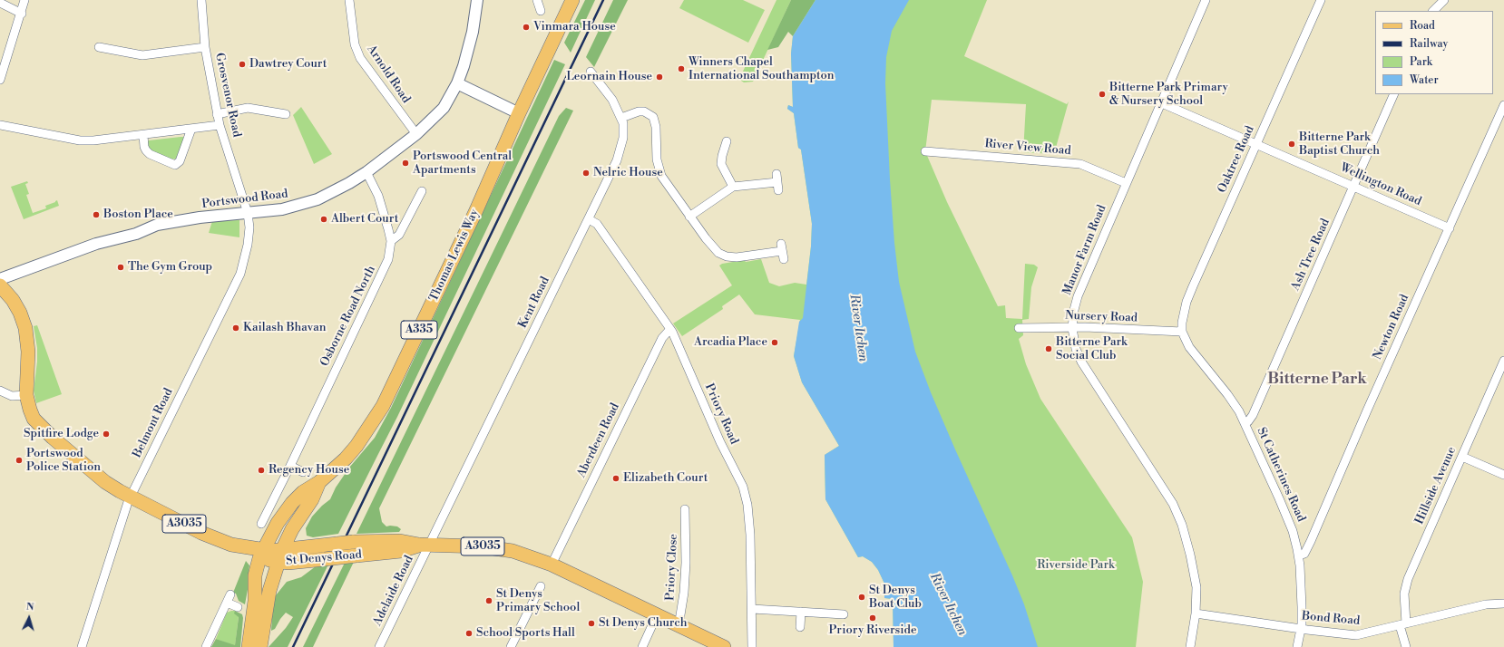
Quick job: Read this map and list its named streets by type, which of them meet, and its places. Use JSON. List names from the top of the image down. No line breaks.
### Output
{"streets":{"main road":["Thomas Lewis Way","A335","A3035","St Denys Road"],"street":["Arnold Road","Grosvenor Road","River View Road","Oaktree Road","Wellington Road","Portswood Road","Manor Farm Road","Ash Tree Road","Kent Road","Osborne Road North","Nursery Road","Newton Road","Priory Road","Belmont Road","Aberdeen Road","St Catherines Road","Hillside Avenue","Priory Close","Adelaide Road","Bond Road"]},"crossings":[["Arnold Road","Portswood Road"],["Grosvenor Road","Portswood Road"],["Grosvenor Road","Belmont Road"],["River View Road","Manor Farm Road"],["Oaktree Road","Wellington Road"],["Oaktree Road","Nursery Road"],["Oaktree Road","St Catherines Road"],["Wellington Road","Manor Farm Road"],["Wellington Road","Ash Tree Road"],["Wellington Road","Newton Road"],["Portswood Road","Osborne Road North"],["Portswood Road","Belmont Road"],["Manor Farm Road","Nursery Road"],["Manor Farm Road","Bond Road"],["Ash Tree Road","St Catherines Road"],["Thomas Lewis Way","St Denys Road"],["Kent Road","Priory Road"],["Kent Road","St Denys Road"],["Kent Road","Adelaide Road"],["Nursery Road","St Catherines Road"],["Newton Road","St Catherines Road"],["Priory Road","Aberdeen Road"],["Belmont Road","St Denys Road"],["Aberdeen Road","St Denys Road"],["St Catherines Road","Bond Road"],["Hillside Avenue","Bond Road"],["St Denys Road","Priory Close"],["St Denys Road","Adelaide Road"]],"districts":["Bitterne Park"],"water":["River Itchen"],"parks":["Riverside Park"],"places":["Vinmara House","Dawtrey Court","Winners Chapel International Southampton","Leornain House","Bitterne Park Primary & Nursery School","Bitterne Park Baptist Church","Portswood Central Apartments","Nelric House","Boston Place","Albert Court","The Gym Group","Kailash Bhavan","Arcadia Place","Bitterne Park Social Club","Spitfire Lodge","Portswood Police Station","Regency House","Elizabeth Court","St Denys Boat Club","St Denys Primary School","Priory Riverside","St Denys Church","School Sports Hall"],"legend":["Road","Railway","Park","Water"],"north":"top"}
